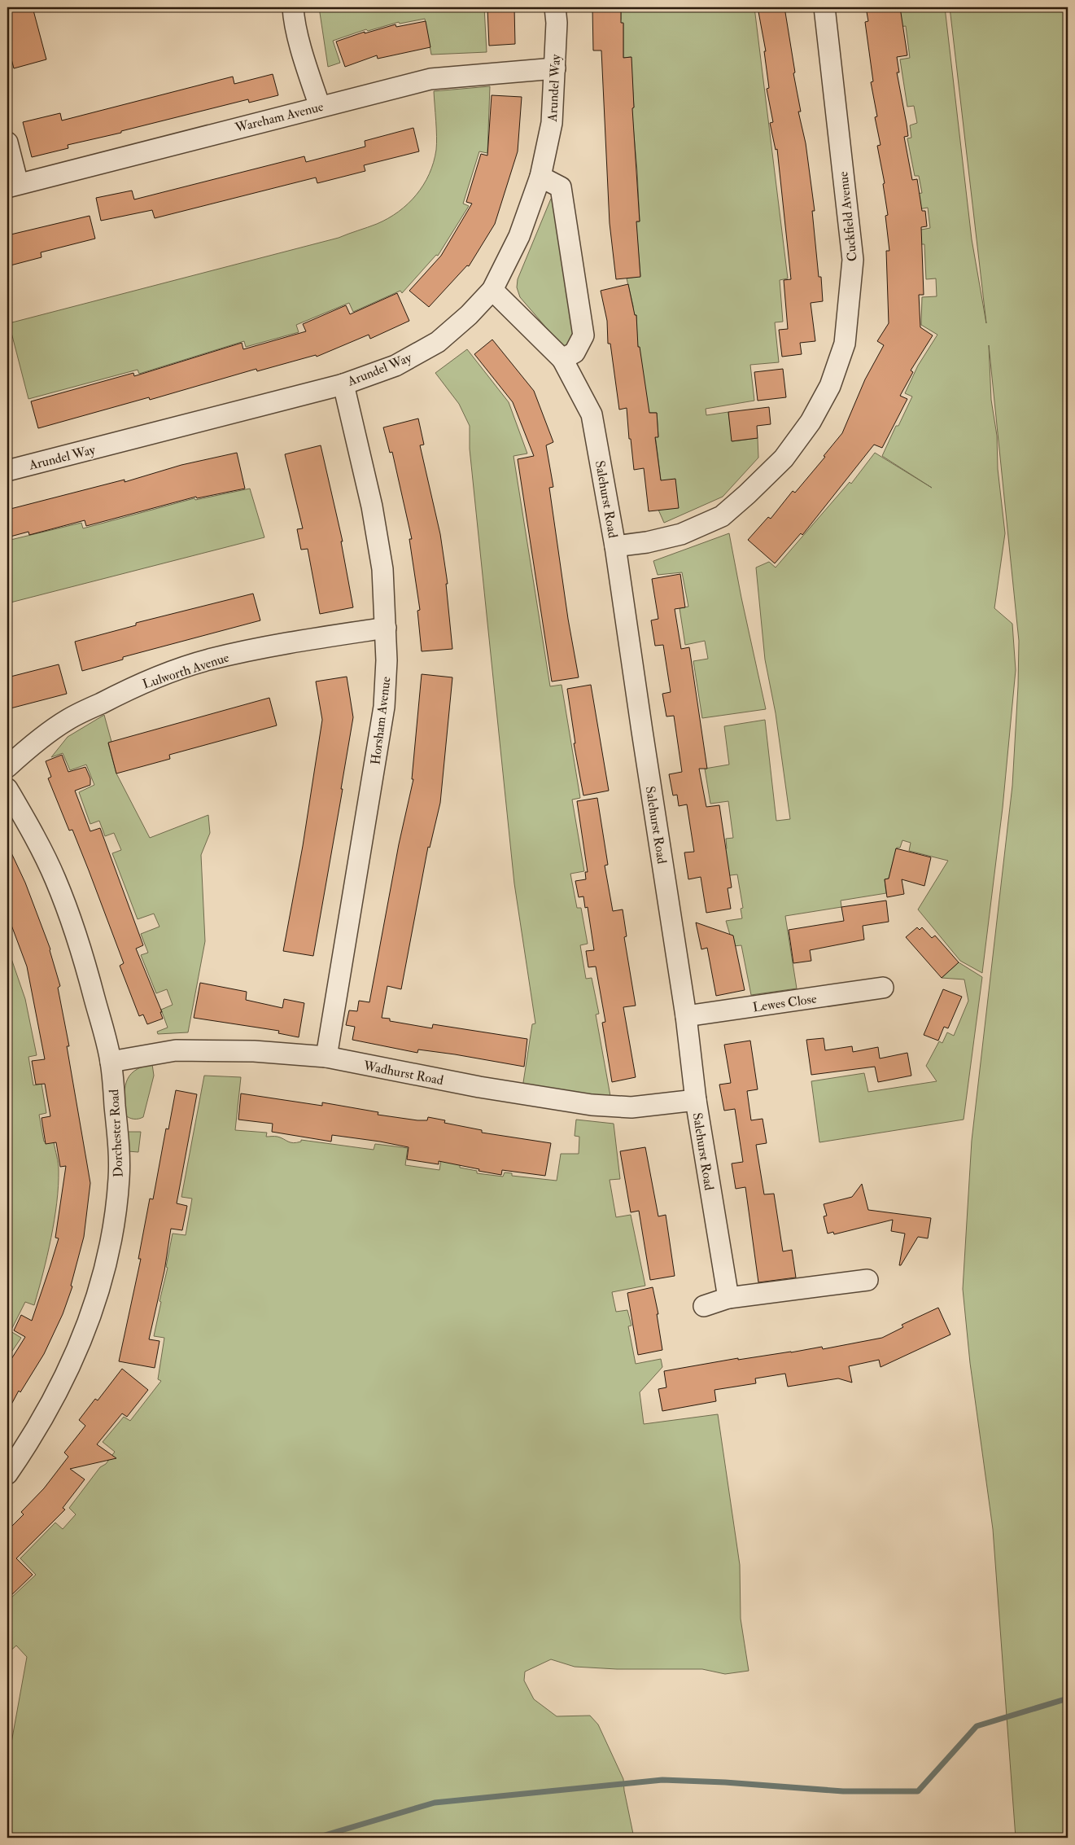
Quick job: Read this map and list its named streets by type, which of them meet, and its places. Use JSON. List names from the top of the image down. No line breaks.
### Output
{"streets":{"street":["Arundel Way","Wareham Avenue","Cuckfield Avenue","Salehurst Road","Lulworth Avenue","Horsham Avenue","Lewes Close","Wadhurst Road","Dorchester Road"]},"crossings":[["Arundel Way","Wareham Avenue"],["Arundel Way","Salehurst Road"],["Arundel Way","Horsham Avenue"],["Cuckfield Avenue","Salehurst Road"],["Salehurst Road","Lewes Close"],["Salehurst Road","Wadhurst Road"],["Lulworth Avenue","Horsham Avenue"],["Horsham Avenue","Wadhurst Road"],["Wadhurst Road","Dorchester Road"]]}
